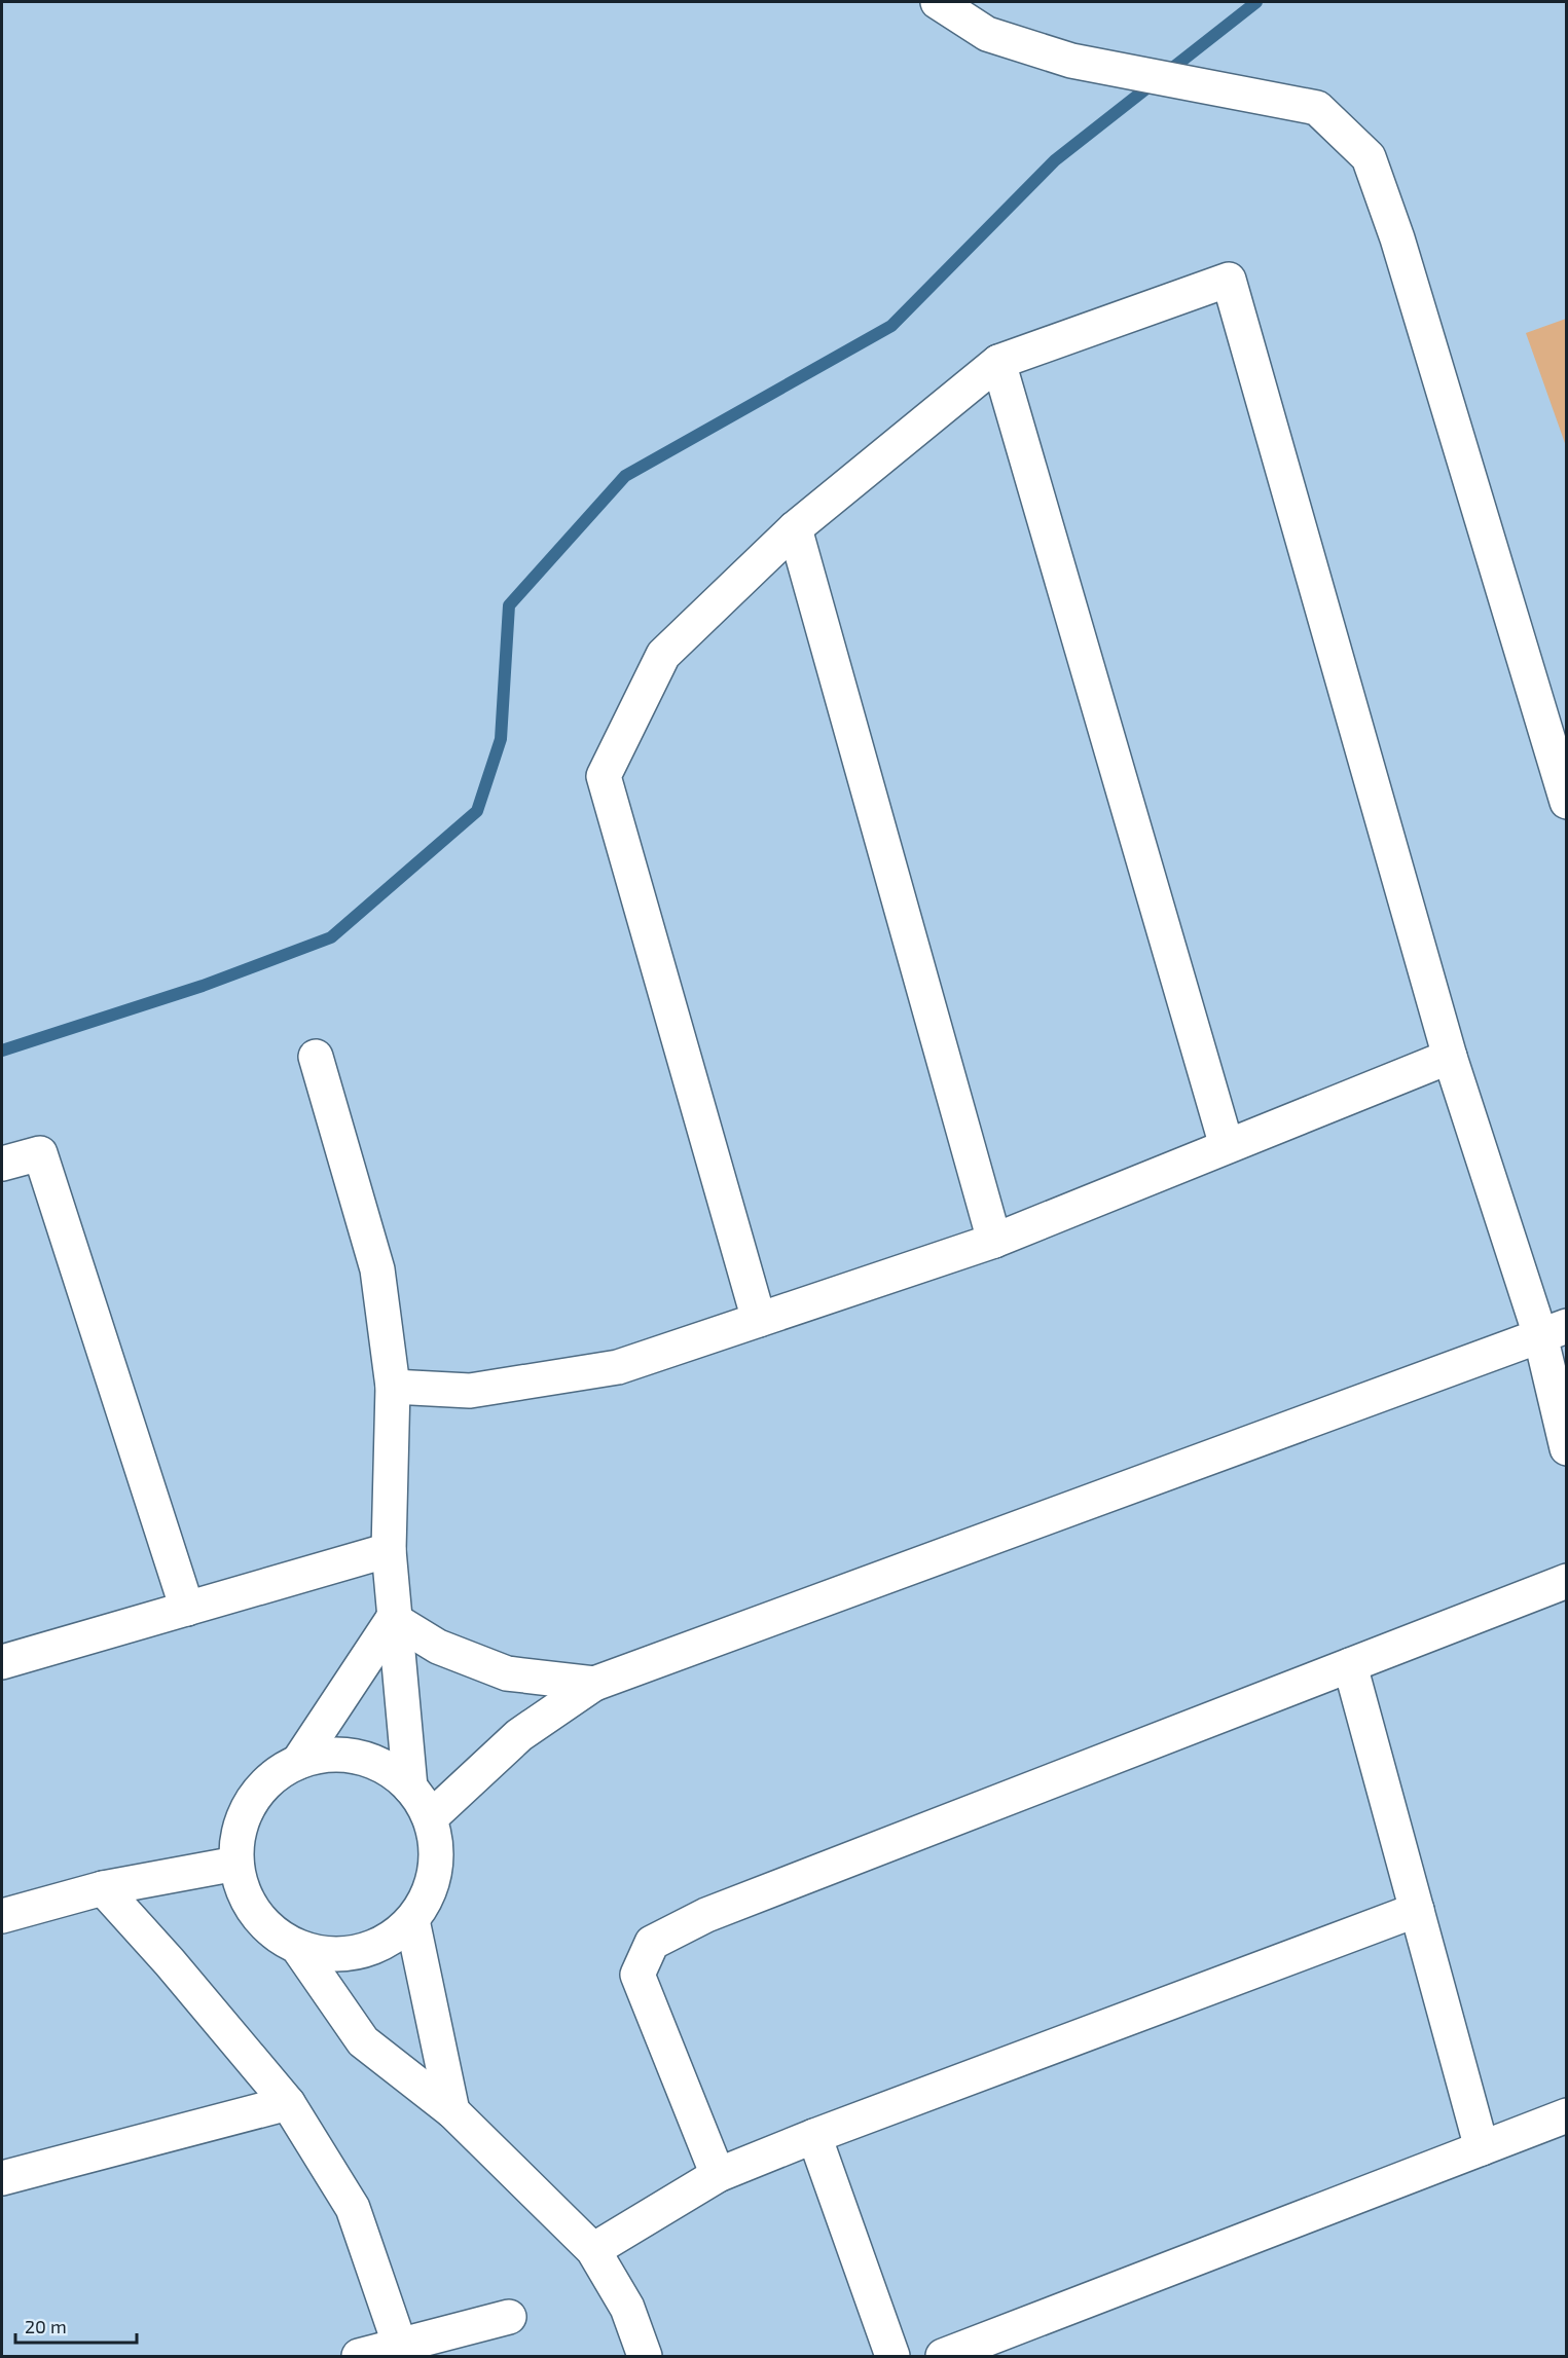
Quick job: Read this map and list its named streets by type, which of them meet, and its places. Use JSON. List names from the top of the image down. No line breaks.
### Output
{"scale_bar":"20 m"}
